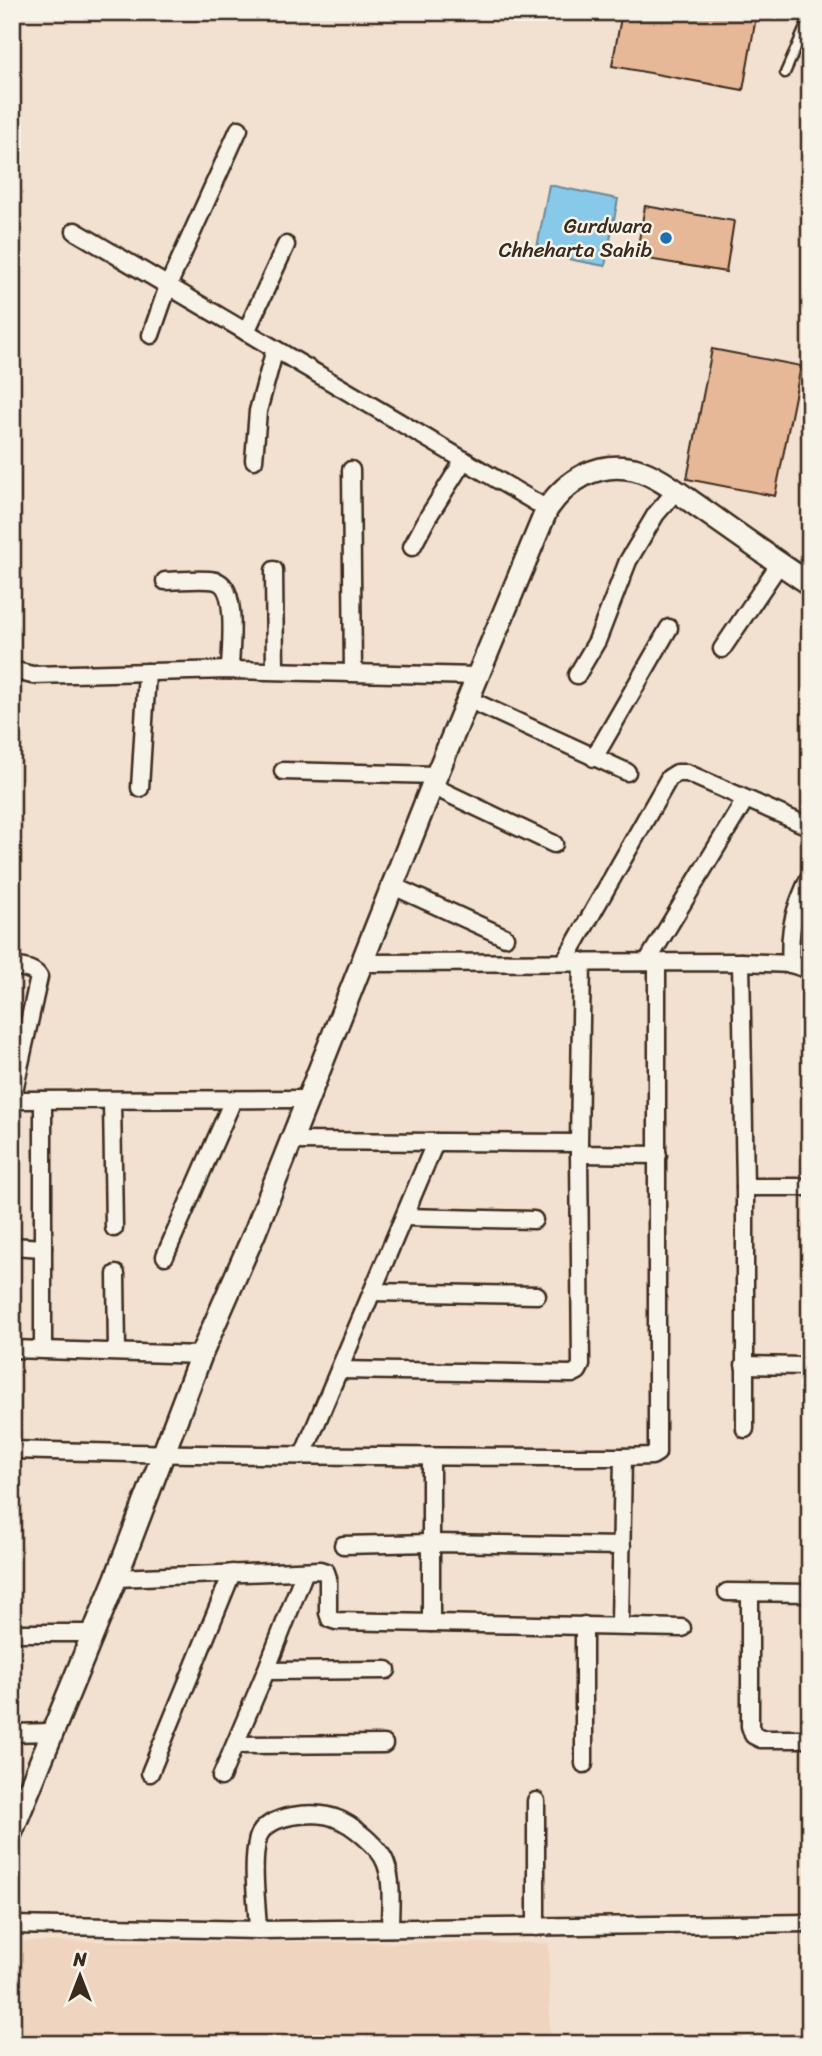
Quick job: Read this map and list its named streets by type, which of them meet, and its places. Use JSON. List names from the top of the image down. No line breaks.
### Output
{"places":["Gurdwara Chheharta Sahib"],"north":"top"}
